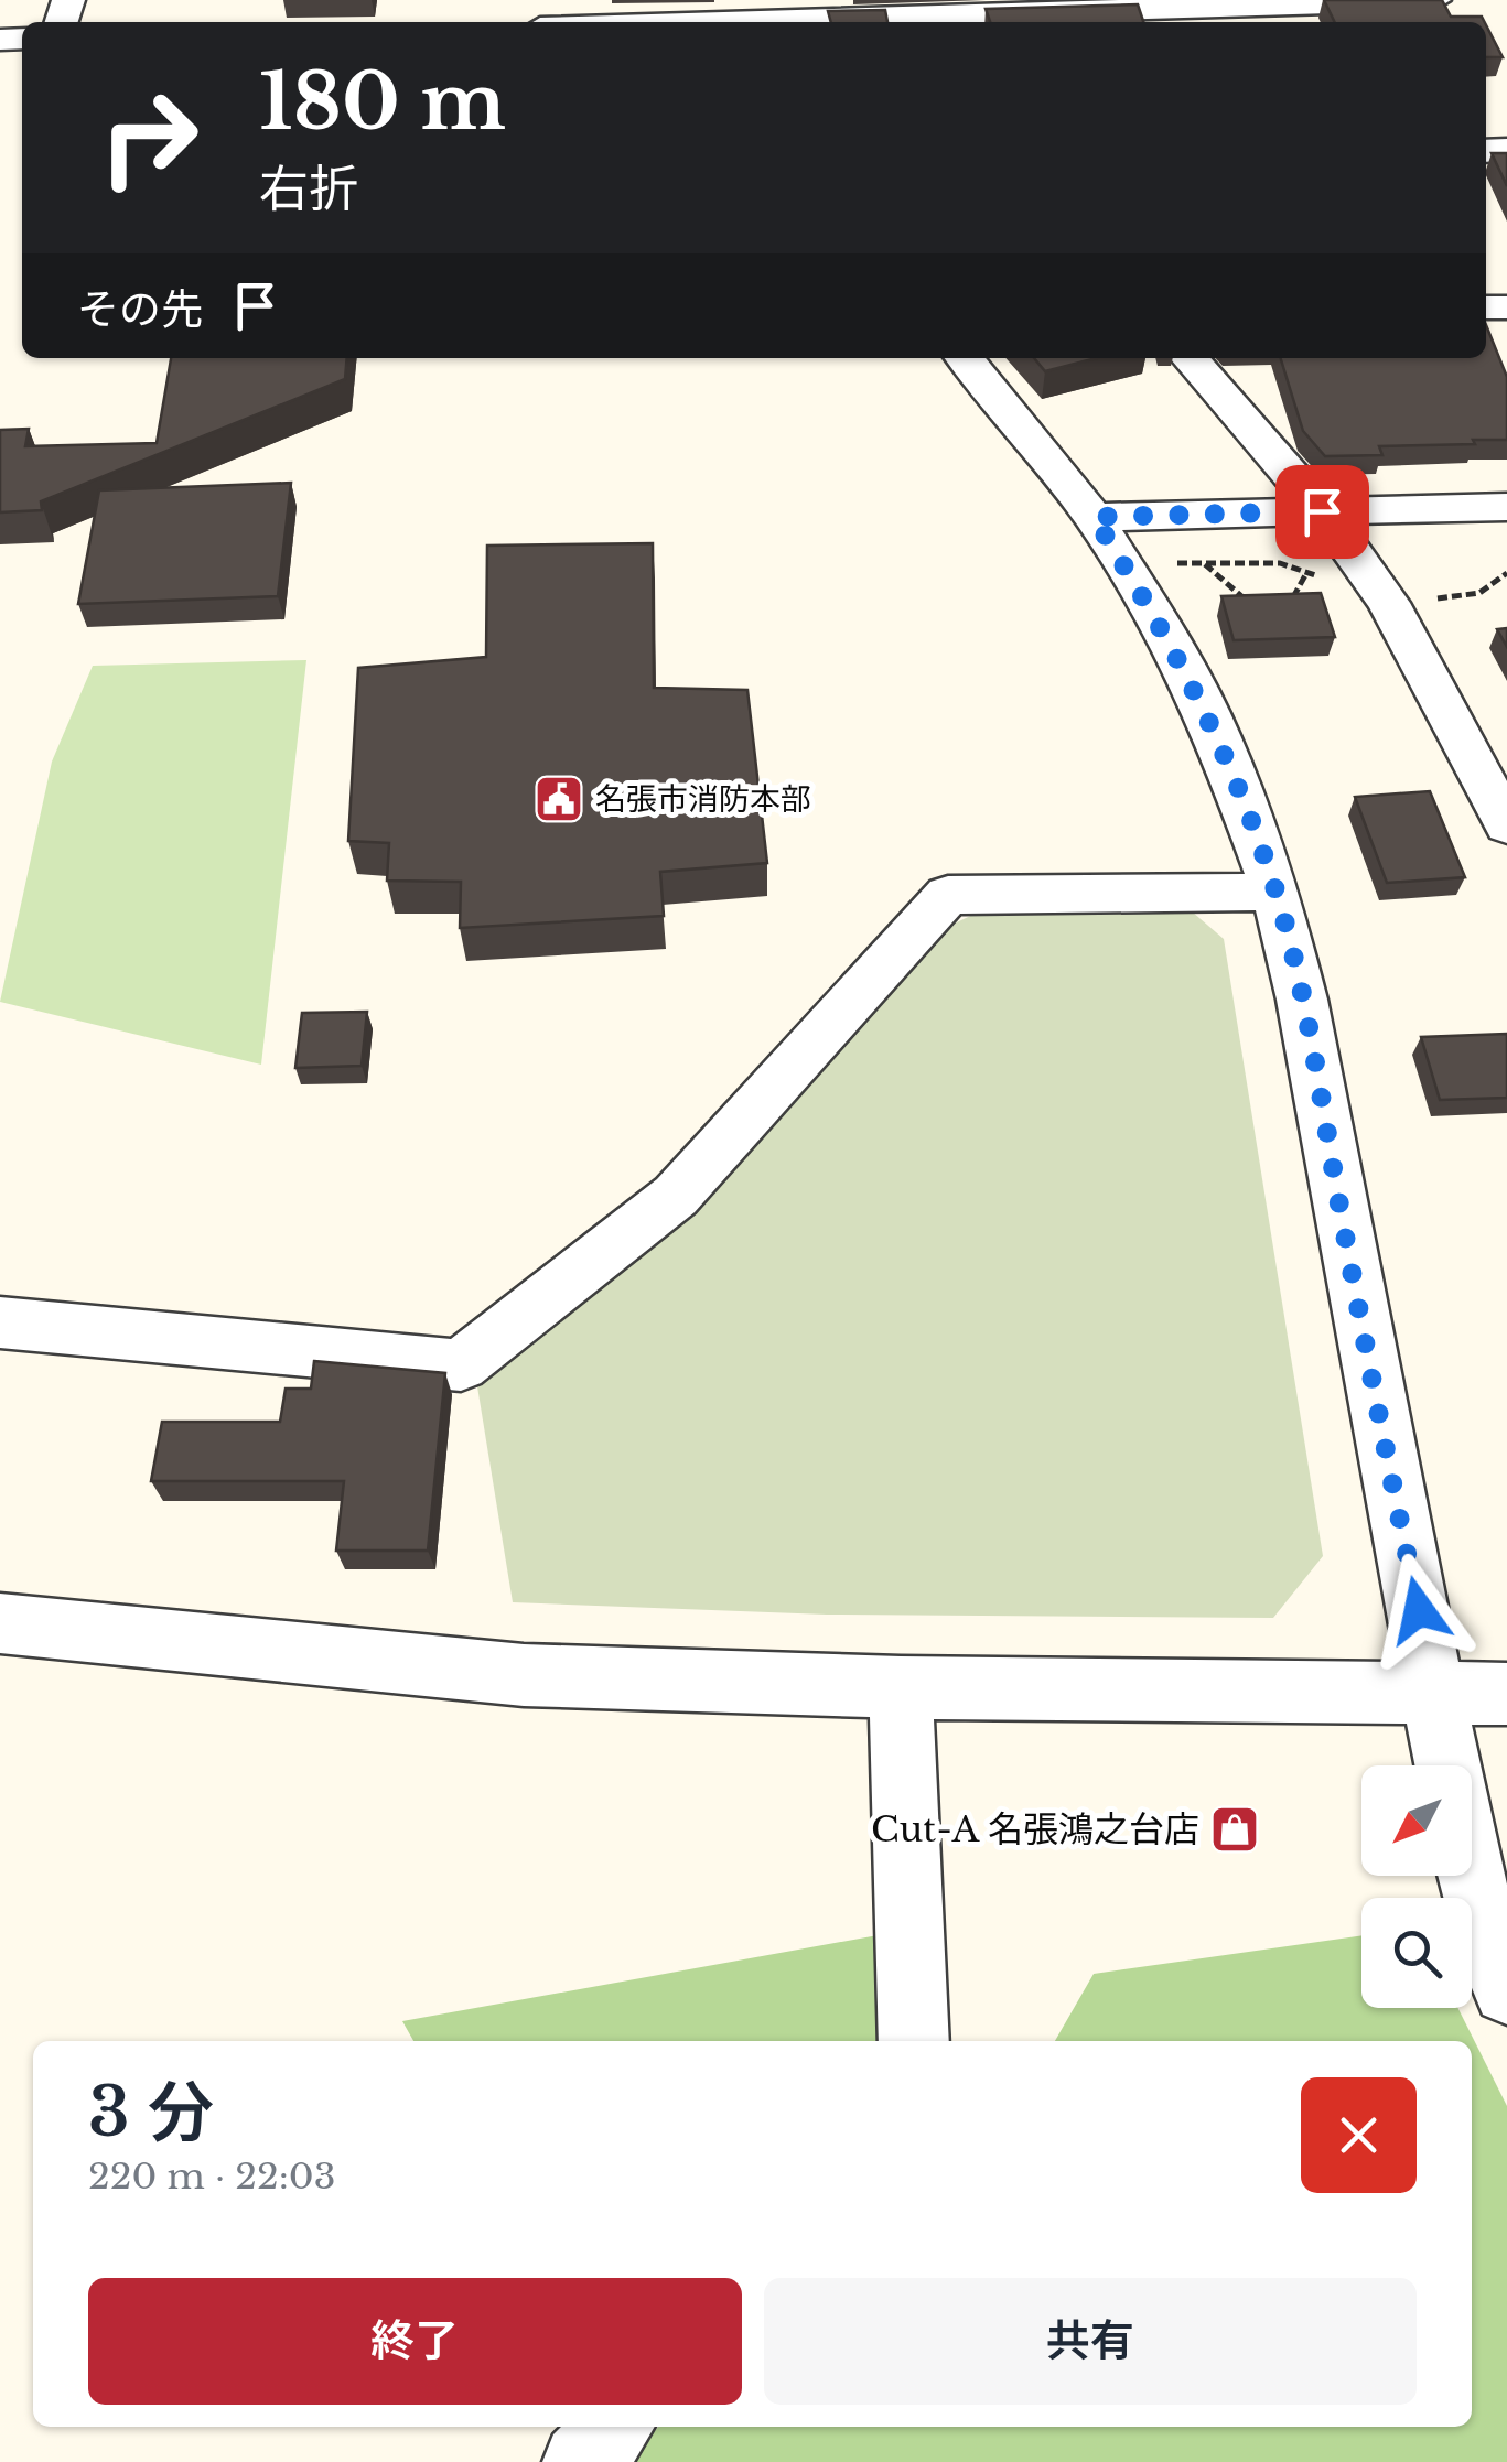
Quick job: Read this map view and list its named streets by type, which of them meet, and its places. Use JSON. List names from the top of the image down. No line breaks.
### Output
{"places":{"public building":["名張市消防本部"],"shop":["Cut-A 名張鴻之台店"]},"north":"bottom left","page":{"turn":["180 m","右折"],"then":"その先","heading":["3 分","220 m · 22:03"],"buttons":["終了","共有"]}}
